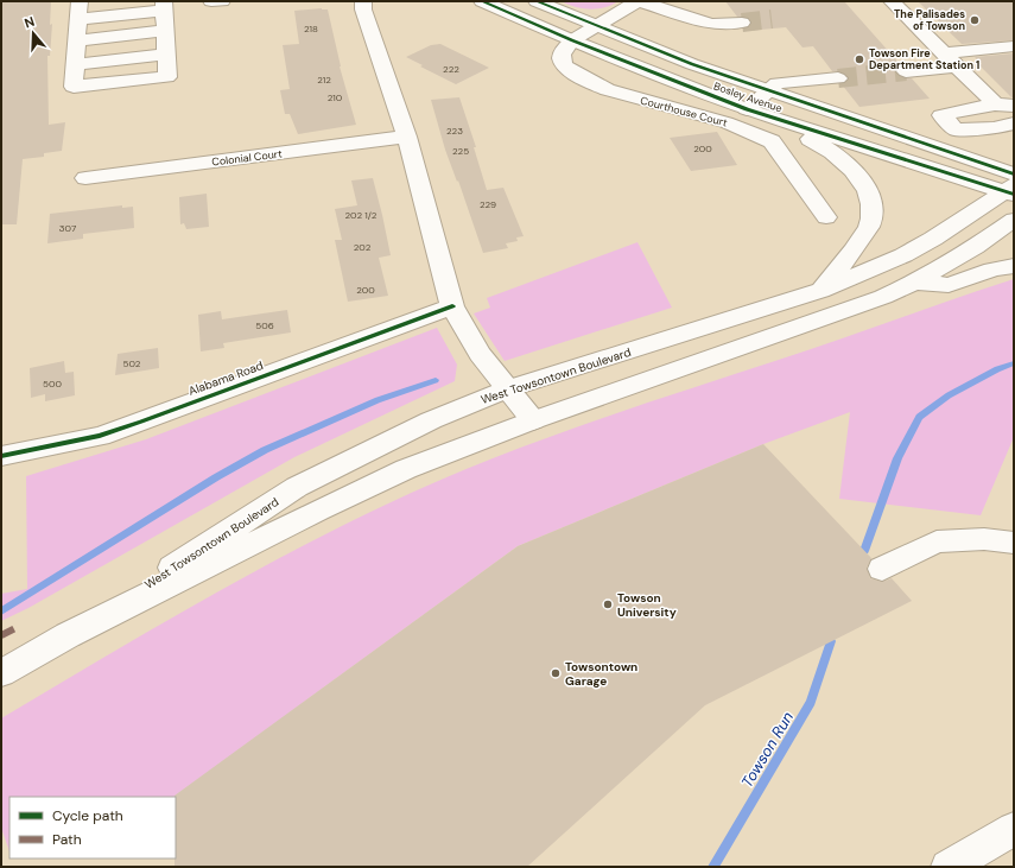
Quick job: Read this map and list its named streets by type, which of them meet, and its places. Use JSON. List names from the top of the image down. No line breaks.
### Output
{"streets":{"main road":["Bosley Avenue","Courthouse Court","Colonial Court","West Towsontown Boulevard","Alabama Road"]},"crossings":[["Bosley Avenue","Courthouse Court"],["Bosley Avenue","West Towsontown Boulevard"]],"water":["Towson Run"],"places":["The Palisades of Towson","Towson Fire Department Station 1","Towson University","Towsontown Garage"],"house_numbers":["218","222","212","210","223","200","225","229","202 1/2","307","202","200","506","502","500"],"legend":["Cycle path","Path"],"north":"top"}
